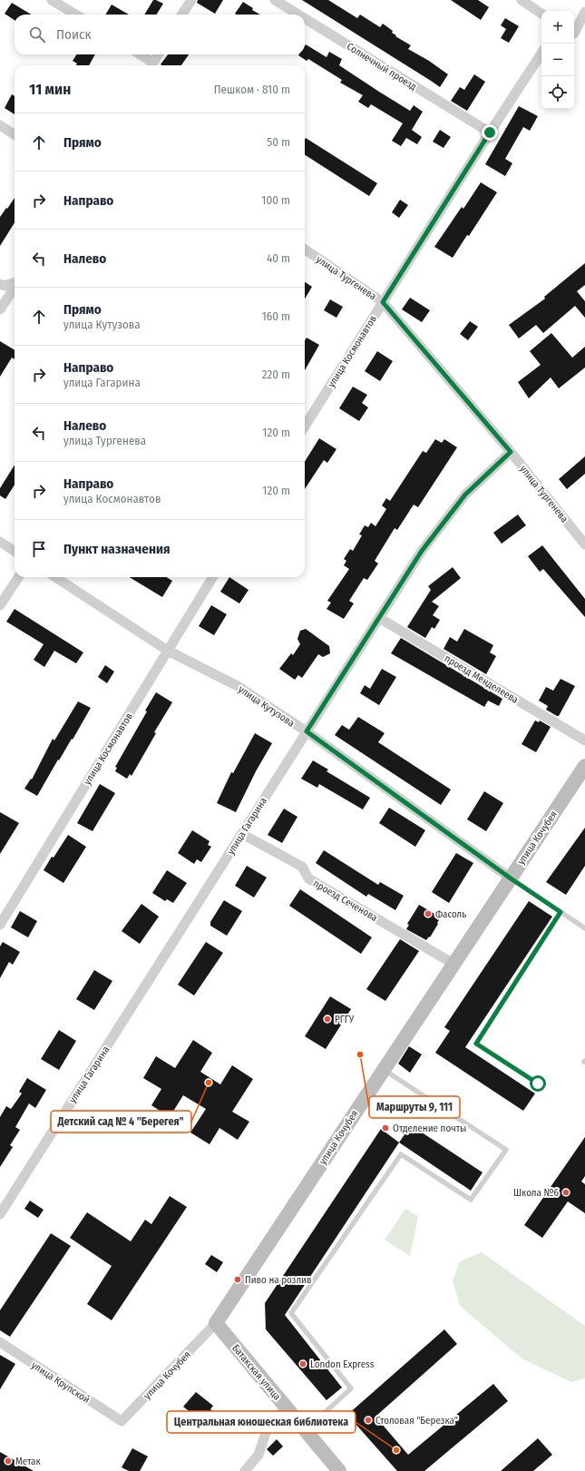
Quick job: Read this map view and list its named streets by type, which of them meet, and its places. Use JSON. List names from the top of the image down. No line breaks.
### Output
{"streets":{"main road":["улица Кочубея","Батакская улица"],"street":["Солнечный проезд","улица Тургенева","улица Космонавтов","проезд Менделеева","улица Кутузова","улица Гагарина","проезд Сеченова","улица Крупской"]},"crossings":[["Солнечный проезд","улица Космонавтов"],["улица Тургенева","улица Космонавтов"],["улица Тургенева","улица Гагарина"],["улица Космонавтов","улица Кутузова"],["проезд Менделеева","улица Гагарина"],["улица Кутузова","улица Гагарина"],["улица Кутузова","улица Кочубея"],["улица Гагарина","проезд Сеченова"],["улица Кочубея","проезд Сеченова"],["улица Кочубея","Батакская улица"],["улица Кочубея","улица Крупской"]],"places":["Фасоль","РГГУ","Маршруты 9, 111","Детский сад № 4 \"Берегея\"","Отделение почты","Школа №6","Пиво на розлив","London Express","Столовая \"Березка\"","Центральная юношеская библиотека","Метак"],"page":{"map_buttons":["+","−"],"search":"Поиск","heading":["11 мин","Пешком · 810 m"],"list":[["Прямо","50 m"],["Направо","100 m"],["Налево","40 m"],["Прямо","улица Кутузова","160 m"],["Направо","улица Гагарина","220 m"],["Налево","улица Тургенева","120 m"],["Направо","улица Космонавтов","120 m"],"Пункт назначения"]}}
